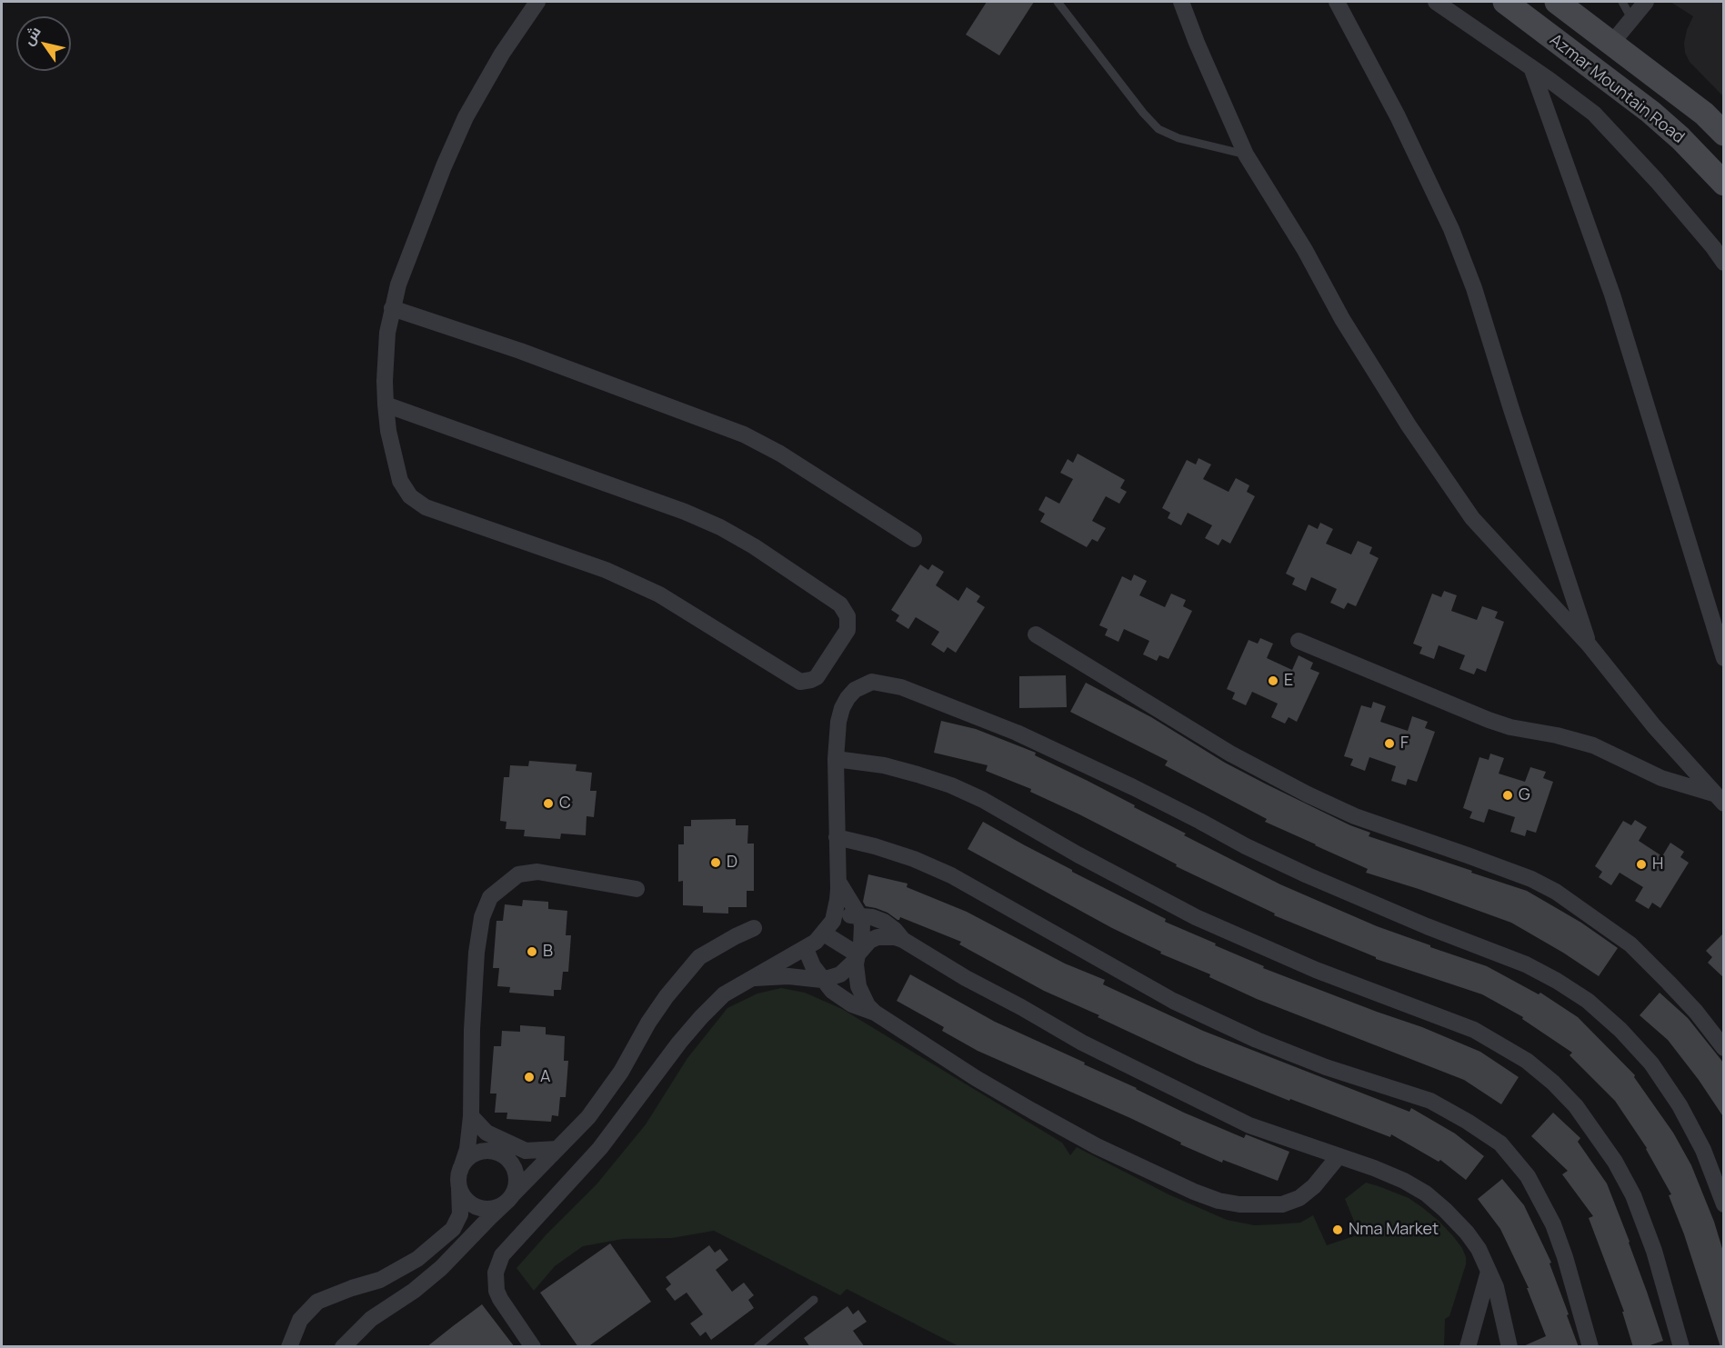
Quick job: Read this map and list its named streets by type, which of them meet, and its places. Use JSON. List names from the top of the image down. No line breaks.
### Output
{"streets":{"main road":["Azmar Mountain Road"]},"places":["E","F","G","C","D","H","B","A","Nma Market"],"north":"top left"}
